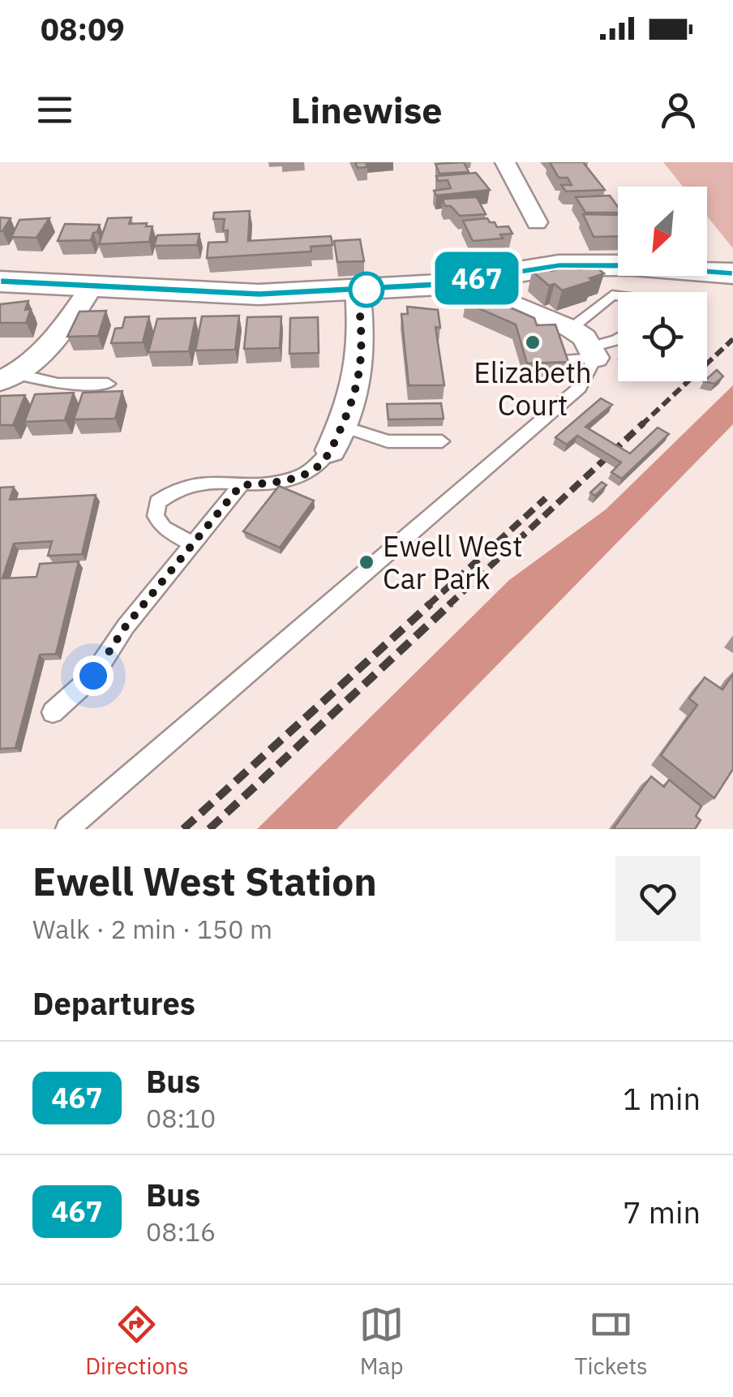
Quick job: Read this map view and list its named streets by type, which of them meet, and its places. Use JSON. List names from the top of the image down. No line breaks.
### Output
{"places":["Elizabeth Court","Ewell West Car Park"],"lines":["bus line 467"],"north":"bottom left","page":{"status":"08:09","header":"Linewise","on_map":"467","heading":[["Ewell West Station","Walk · 2 min · 150 m"],"Departures"],"list":[{"mark":"467","name":"Bus","note":"08:10","value":"1 min"},{"mark":"467","name":"Bus","note":"08:16","value":"7 min"}],"tabs":["Directions","Map","Tickets"]}}
